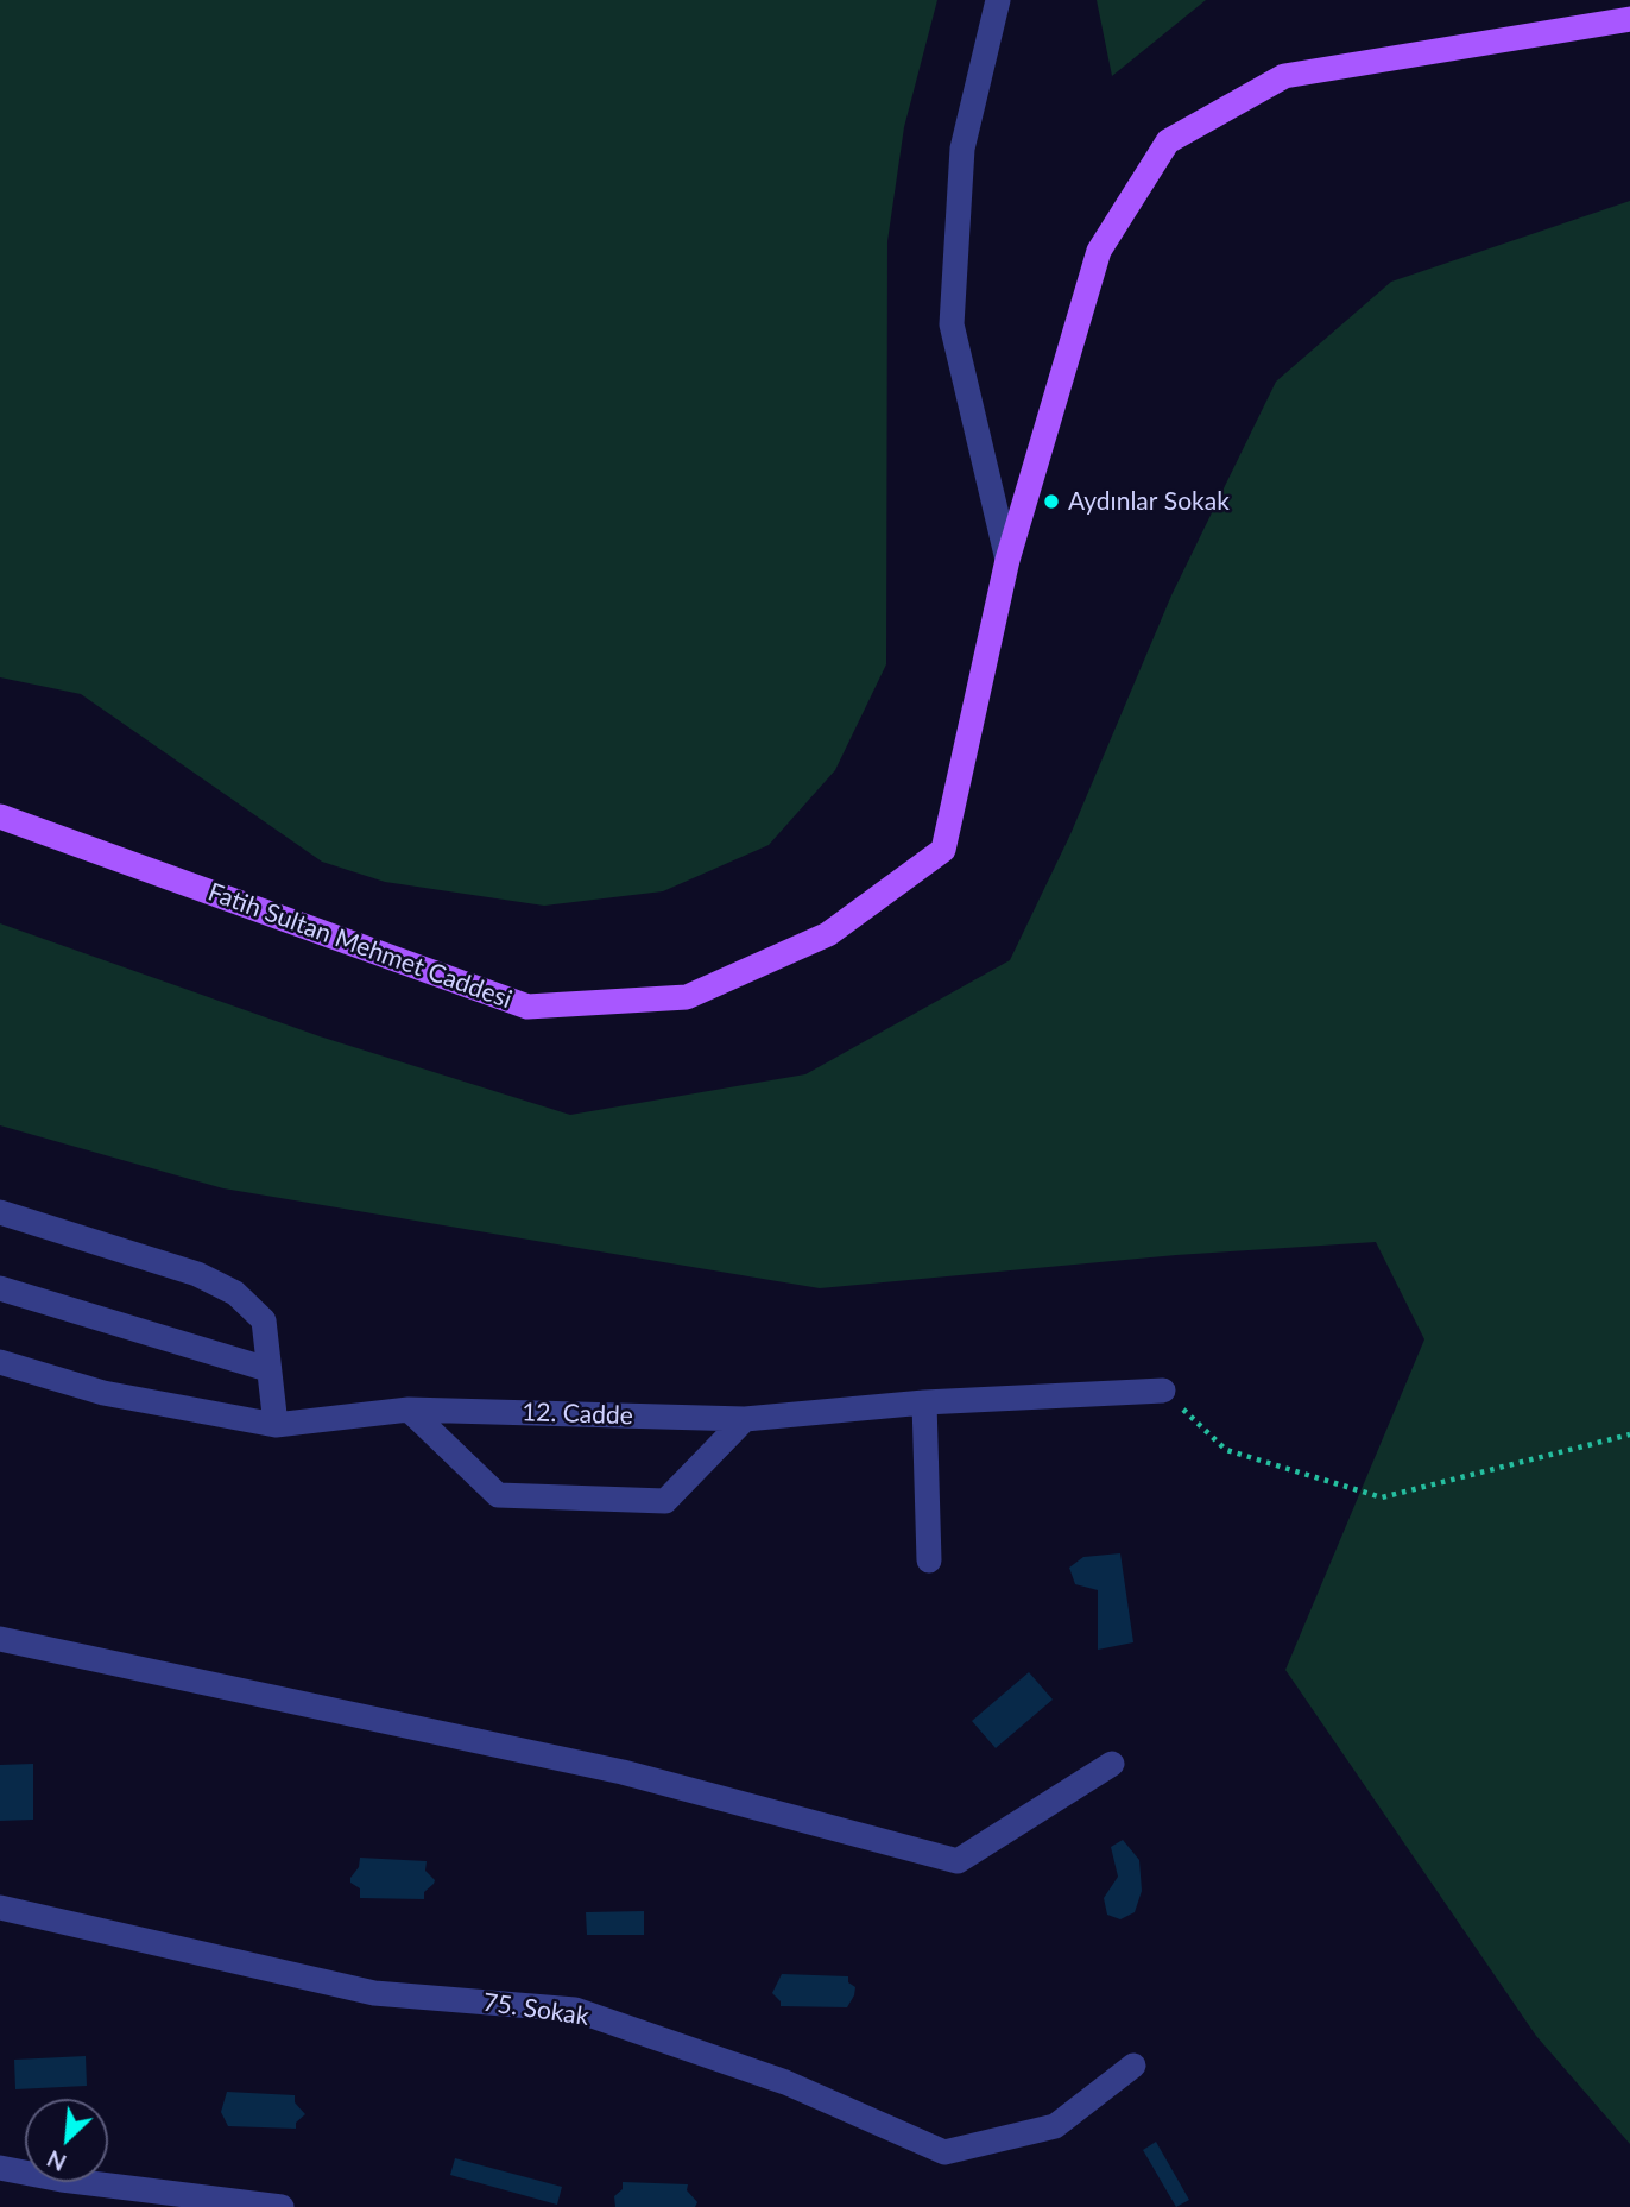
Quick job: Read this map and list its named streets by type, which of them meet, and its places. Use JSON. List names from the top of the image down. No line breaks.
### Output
{"streets":{"main road":["Fatih Sultan Mehmet Caddesi"],"street":["12. Cadde","75. Sokak"]},"places":["Aydınlar Sokak"],"north":"bottom left"}
